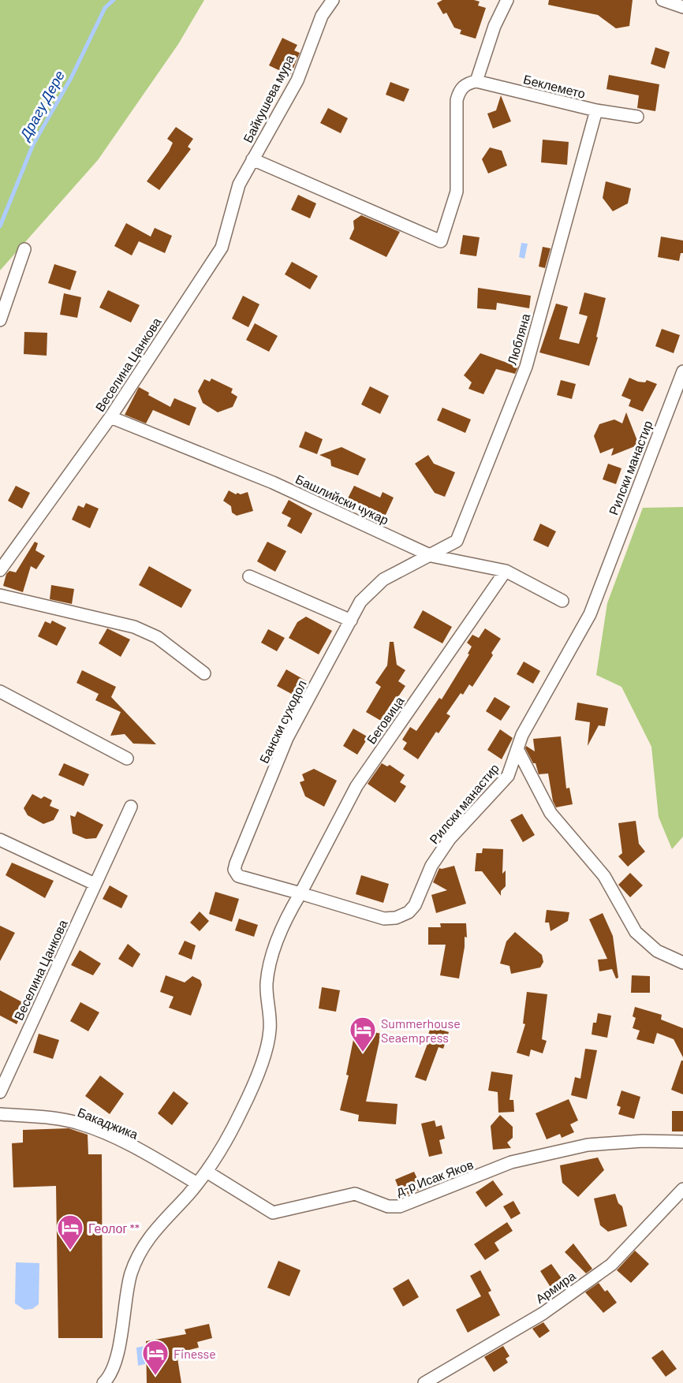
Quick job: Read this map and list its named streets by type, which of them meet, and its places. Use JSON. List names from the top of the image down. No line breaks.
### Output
{"streets":{"street":["Беклемето","Байкушева мура","Любляна","Веселина Цанкова","Рилски манастир","Башлийски чукар","Беговица","Бански суходол","Бакаджика","д-р Исак Яков","Армира"]},"crossings":[["Беклемето","Любляна"],["Байкушева мура","Веселина Цанкова"],["Любляна","Башлийски чукар"],["Любляна","Бански суходол"],["Веселина Цанкова","Башлийски чукар"],["Рилски манастир","Беговица"],["Рилски манастир","Бански суходол"],["Башлийски чукар","Беговица"],["Башлийски чукар","Бански суходол"],["Беговица","Бански суходол"]],"water":["Драгу Дере"],"places":{"hotel":["Summerhouse Seaempress","Геолог **","Finesse"]}}
